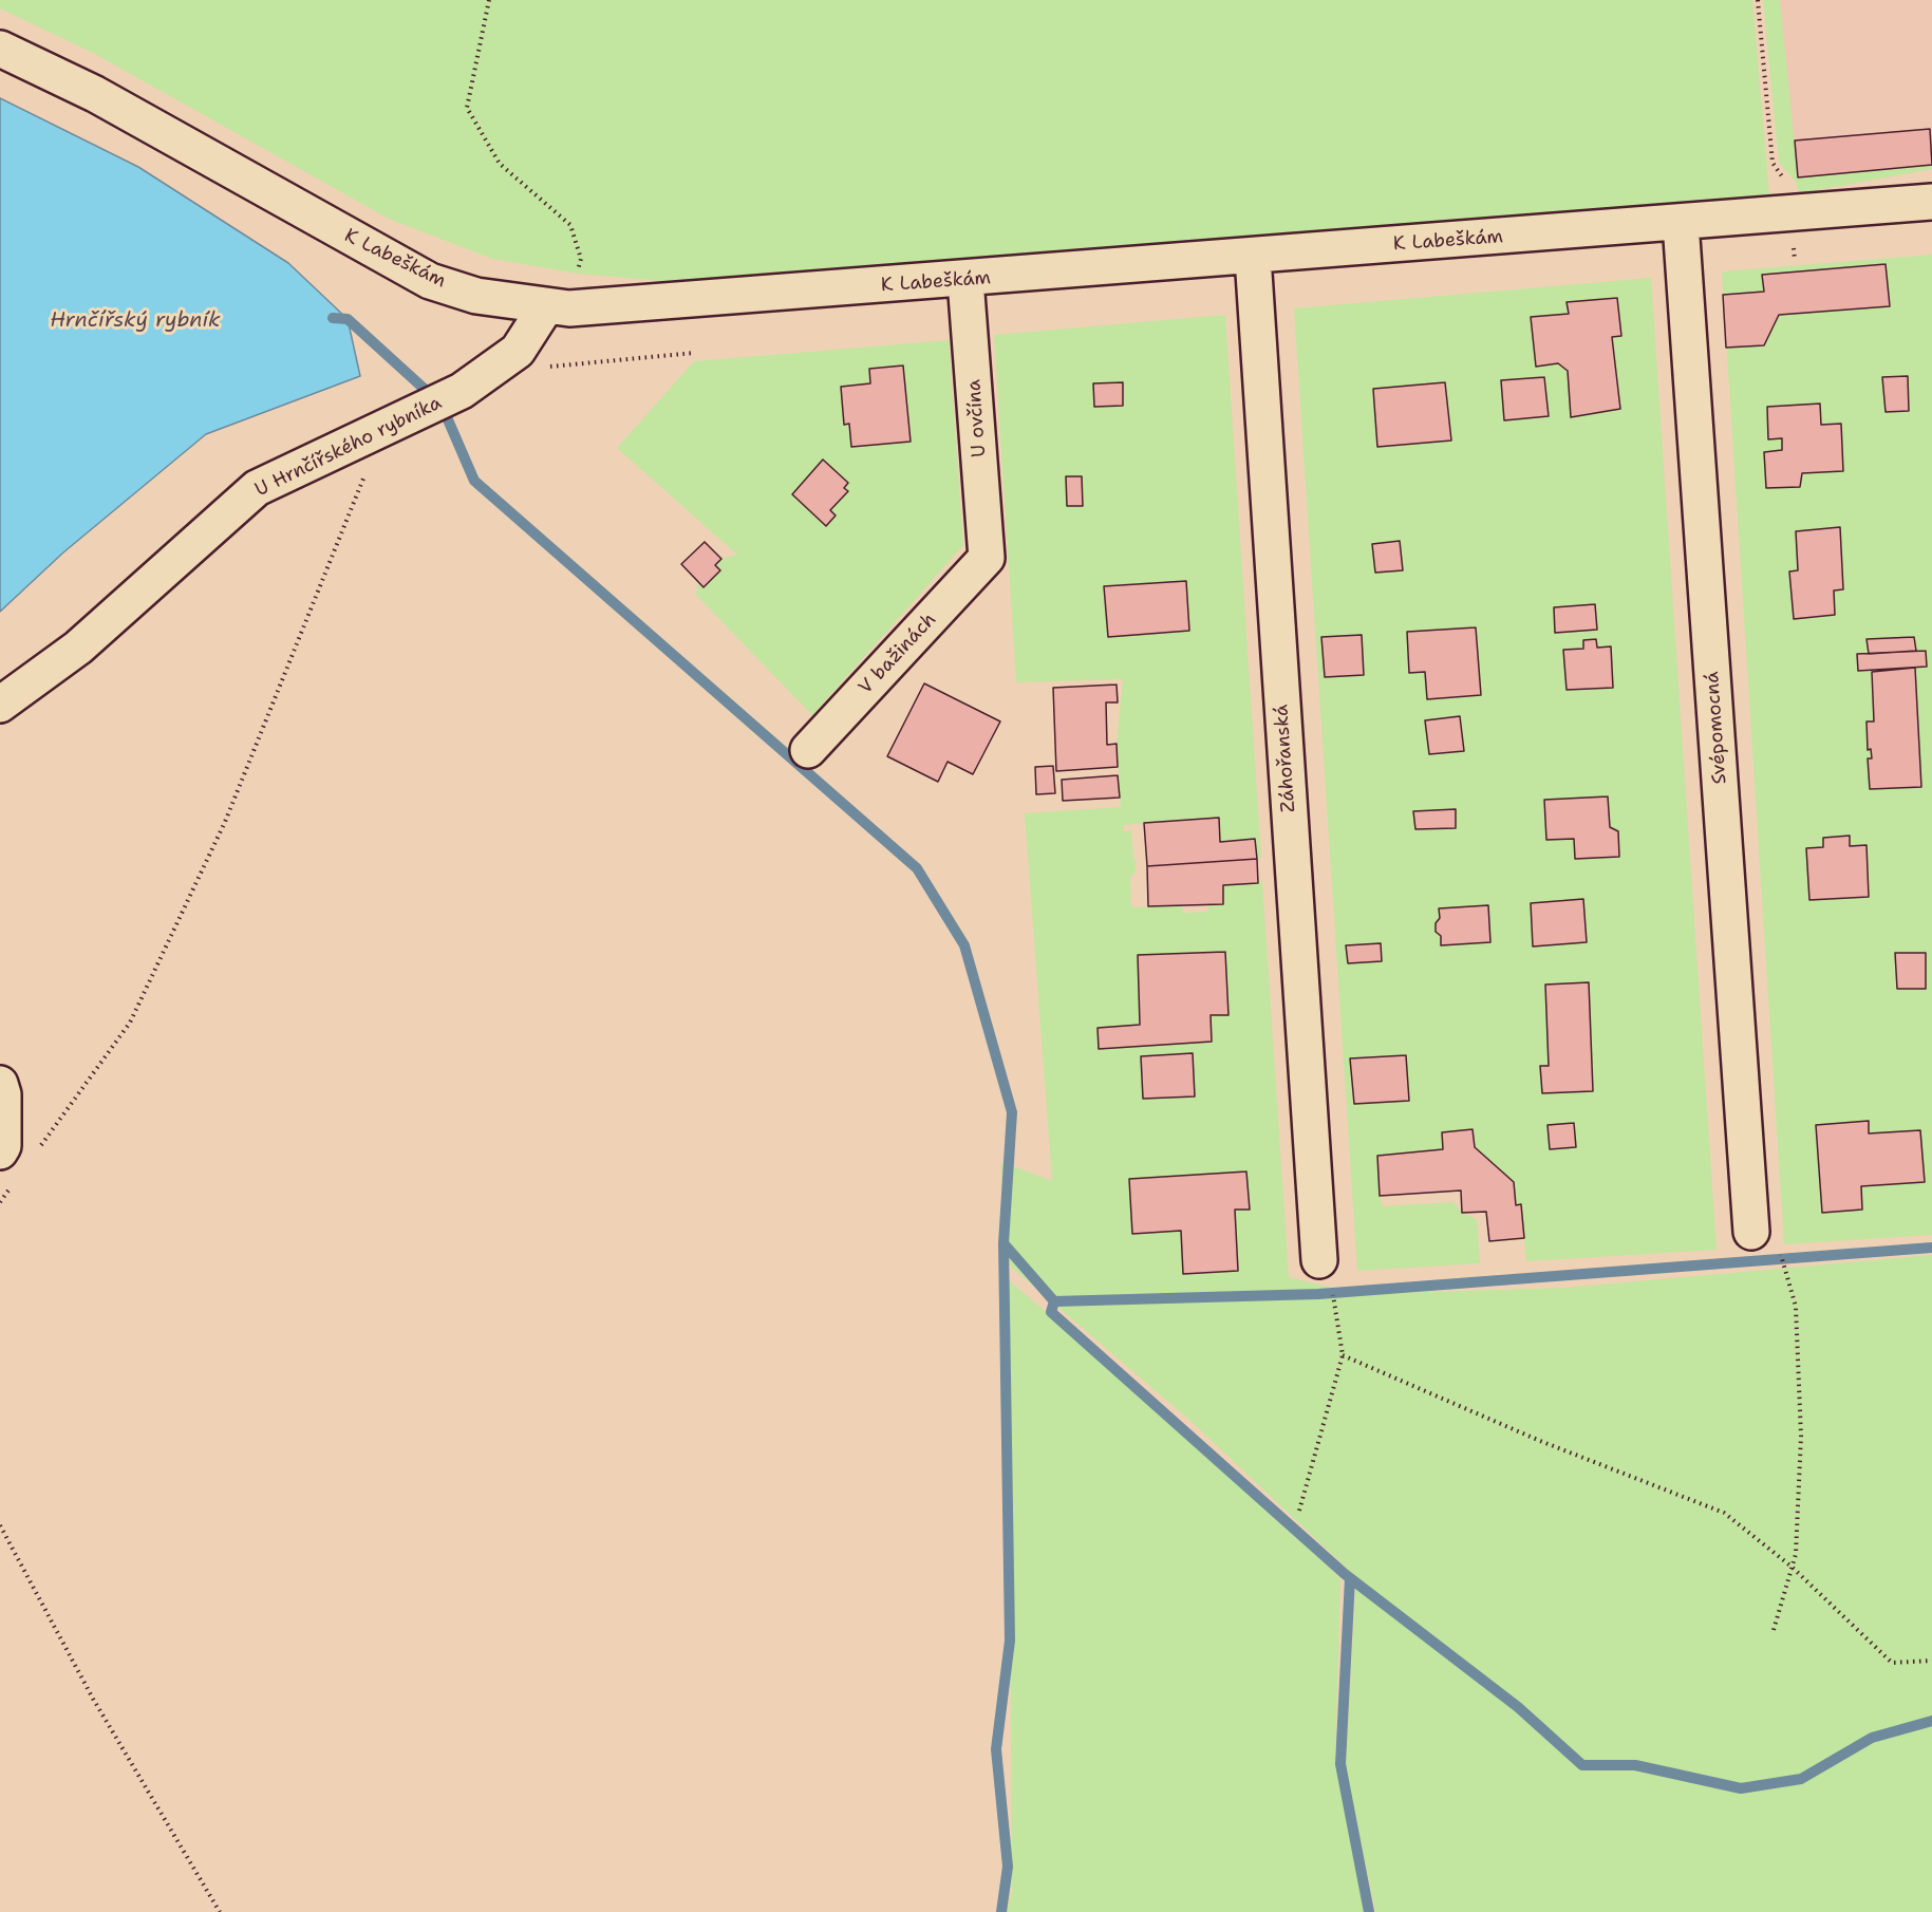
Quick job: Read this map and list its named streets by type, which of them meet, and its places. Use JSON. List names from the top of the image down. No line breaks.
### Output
{"streets":{"street":["K Labeškám","U ovčína","U Hrnčířského rybníka","V bažinách","Svépomocná","Záhořanská"]},"crossings":[["K Labeškám","U ovčína"],["K Labeškám","U Hrnčířského rybníka"],["K Labeškám","Svépomocná"],["K Labeškám","Záhořanská"],["U ovčína","V bažinách"]],"water":["Hrnčířský rybník"]}
